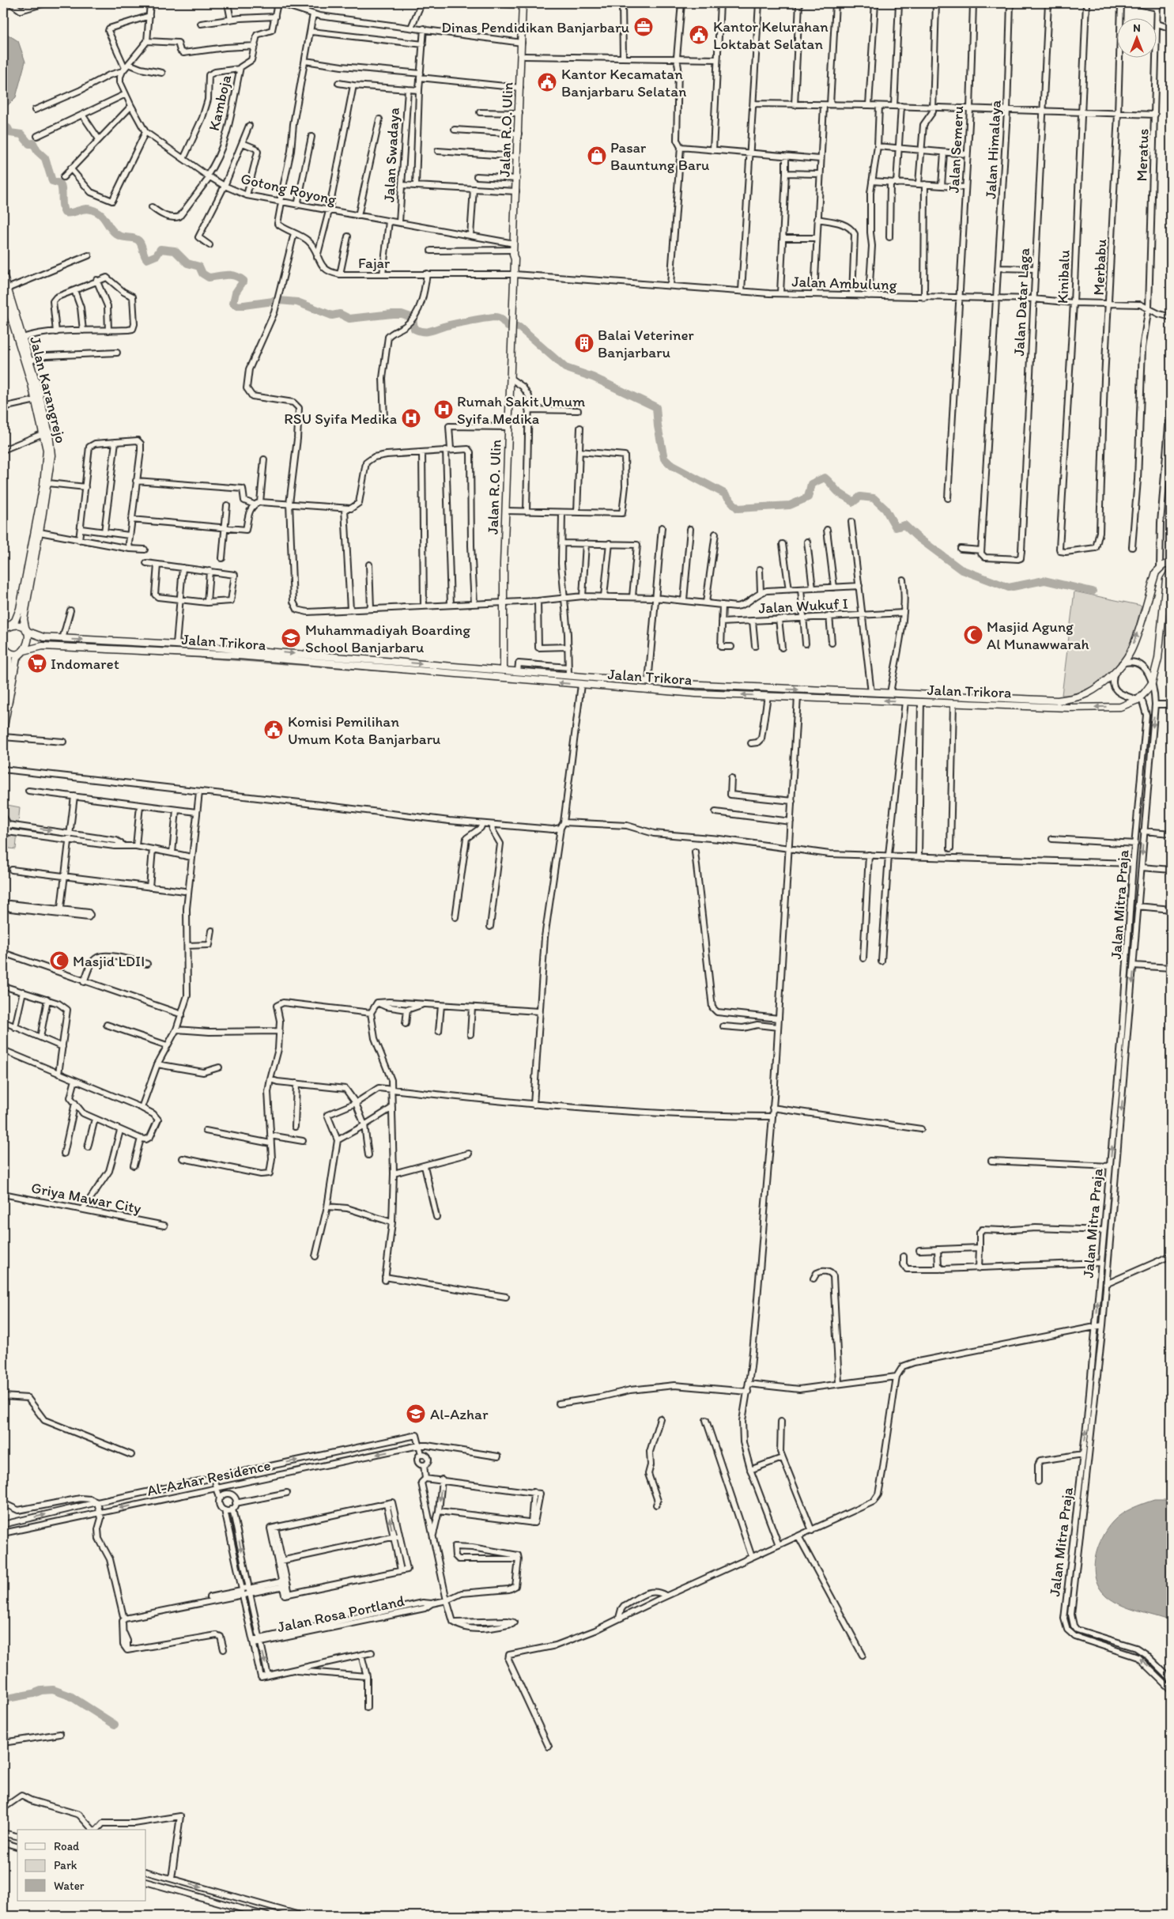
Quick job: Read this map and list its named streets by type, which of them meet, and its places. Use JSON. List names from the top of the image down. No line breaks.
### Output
{"streets":{"main road":["Jalan R.O. Ulin","Jalan Karangrejo","Jalan Trikora"],"street":["Kamboja","Jalan Semeru","Jalan Himalaya","Jalan Swadaya","Meratus","Gotong Royong","Fajar","Merbabu","Kinibalu","Jalan Ambulung","Jalan Datar Laga","Jalan Wukuf I","Jalan Mitra Praja","Griya Mawar City","Al-Azhar Residence","Jalan Rosa Portland"]},"crossings":[["Kamboja","Gotong Royong"],["Jalan R.O. Ulin","Gotong Royong"],["Jalan R.O. Ulin","Fajar"],["Jalan R.O. Ulin","Jalan Ambulung"],["Jalan R.O. Ulin","Jalan Trikora"],["Jalan Semeru","Jalan Ambulung"],["Jalan Himalaya","Jalan Ambulung"],["Jalan Himalaya","Jalan Datar Laga"],["Jalan Swadaya","Gotong Royong"],["Meratus","Jalan Ambulung"],["Gotong Royong","Fajar"],["Fajar","Jalan Ambulung"],["Merbabu","Kinibalu"],["Merbabu","Jalan Ambulung"],["Kinibalu","Jalan Ambulung"],["Jalan Ambulung","Jalan Datar Laga"],["Jalan Karangrejo","Jalan Trikora"],["Jalan Trikora","Jalan Mitra Praja"]],"places":{"office":["Dinas Pendidikan Banjarbaru"],"public building":["Kantor Kelurahan Loktabat Selatan","Kantor Kecamatan Banjarbaru Selatan","Komisi Pemilihan Umum Kota Banjarbaru"],"shop":["Pasar Bauntung Baru"],"building":["Balai Veteriner Banjarbaru"],"hospital":["Rumah Sakit Umum Syifa Medika","RSU Syifa Medika"],"mosque":["Masjid Agung Al Munawwarah","Masjid LDII"],"school or university":["Muhammadiyah Boarding School Banjarbaru","Al-Azhar"],"supermarket":["Indomaret"]},"legend":["Road","Park","Water"],"north":"top"}
